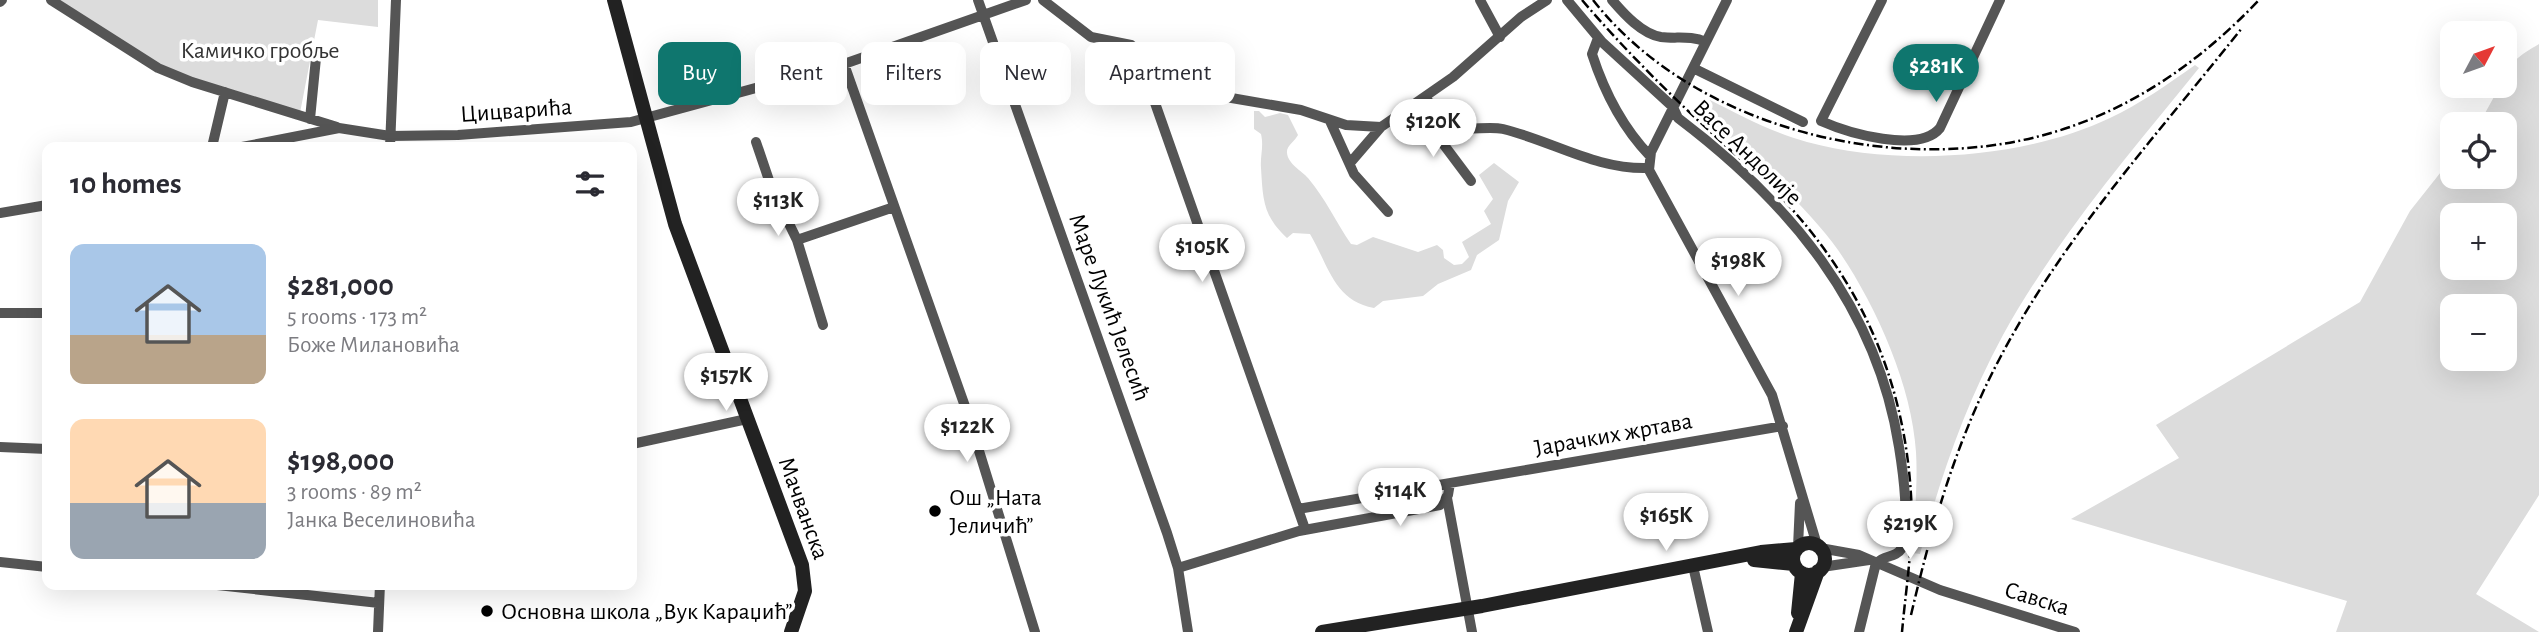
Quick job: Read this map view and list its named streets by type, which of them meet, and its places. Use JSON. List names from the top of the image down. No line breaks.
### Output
{"streets":{"main road":["Мачванска"],"street":["Цицварића","Васе Андолије","Маре Лукић Јелесић","Јарачких жртава","Савска"]},"crossings":[["Цицварића","Маре Лукић Јелесић"],["Цицварића","Мачванска"],["Васе Андолије","Савска"]],"parks":["Камичко гробље"],"places":["Ош „Ната Јеличић”","Основна школа „Вук Караџић”"],"north":"top right","page":{"map_buttons":["+","−"],"chip":["Buy","Rent","Filters","New","Apartment"],"price":["$281K","$120K","$113K","$105K","$198K","$157K","$122K","$114K","$165K","$219K"],"heading":"10 homes","list":[{"name":"$281,000","note":"5 rooms · 173 m² · Боже Милановића"},{"name":"$198,000","note":"3 rooms · 89 m² · Јанка Веселиновића"}]}}
